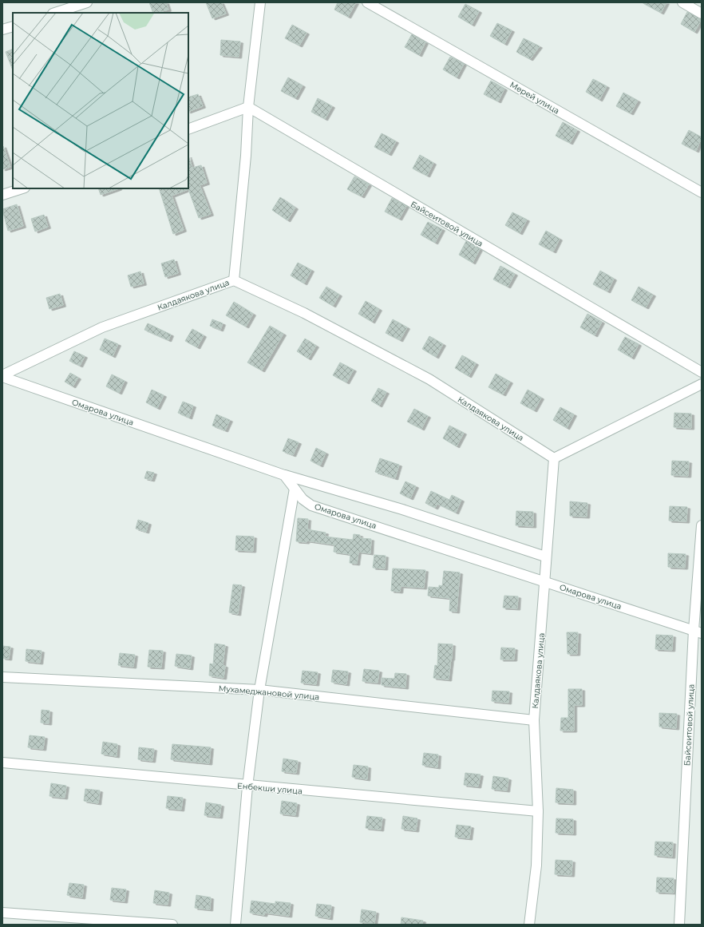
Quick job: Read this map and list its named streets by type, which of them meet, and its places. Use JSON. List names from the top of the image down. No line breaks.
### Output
{"streets":{"street":["Мерей улица","Байсеитовой улица","Калдаякова улица","Омарова улица","Мухамеджановой улица","Енбекши улица"]},"crossings":[["Байсеитовой улица","Омарова улица"],["Калдаякова улица","Омарова улица"],["Калдаякова улица","Мухамеджановой улица"],["Калдаякова улица","Енбекши улица"]]}
